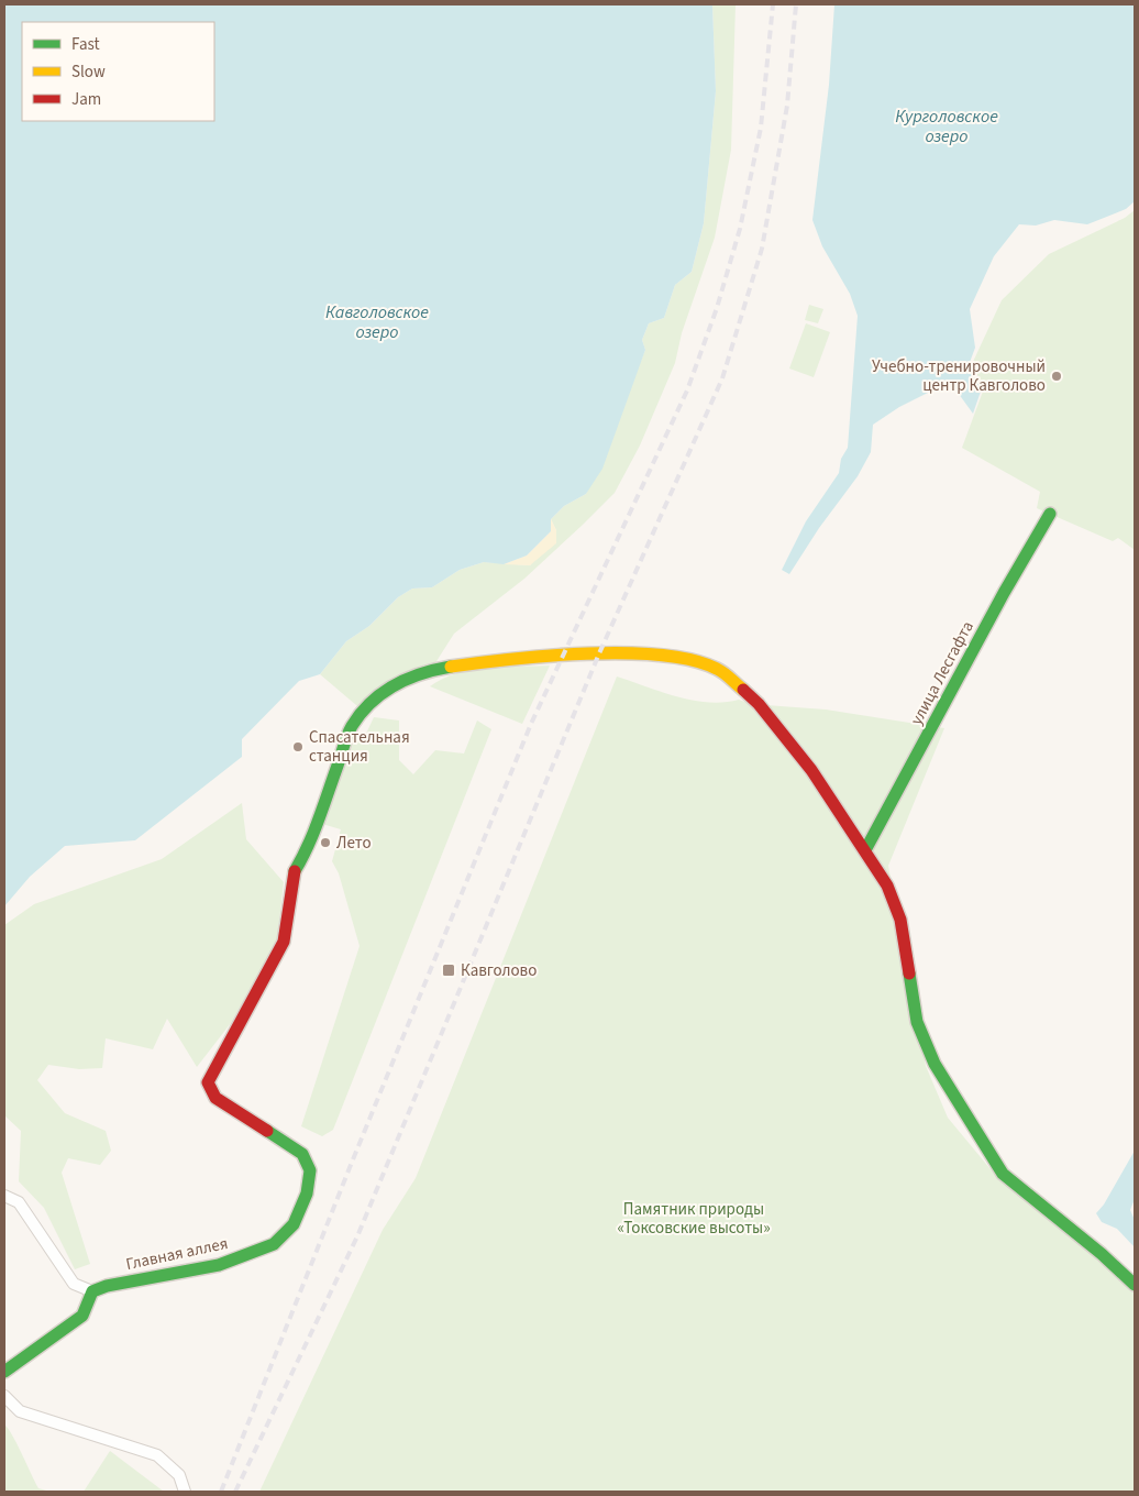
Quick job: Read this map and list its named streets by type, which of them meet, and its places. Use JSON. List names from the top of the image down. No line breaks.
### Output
{"streets":{"street":["улица Лесгафта","Главная аллея"]},"crossings":[["улица Лесгафта","Главная аллея"]],"water":["Курголовское озеро","Кавголовское озеро"],"parks":["Памятник природы «Токсовские высоты»"],"places":{"other":["Учебно-тренировочный центр Кавголово","Спасательная станция","Лето"],"transit":["Кавголово"]},"legend":["Fast","Slow","Jam"]}
